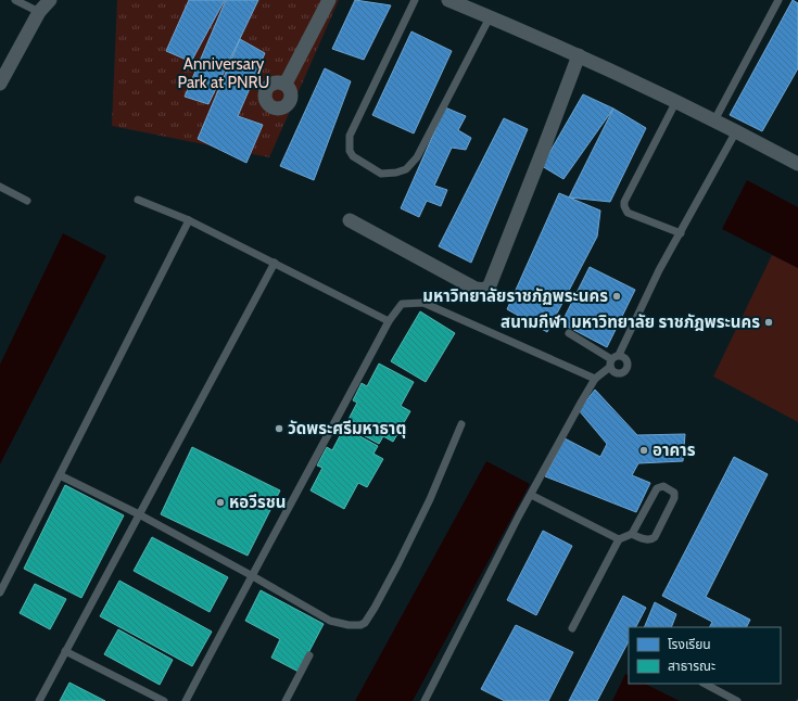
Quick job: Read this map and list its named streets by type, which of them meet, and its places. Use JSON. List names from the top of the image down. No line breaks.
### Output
{"parks":["Anniversary Park at PNRU"],"places":["มหาวิทยาลัยราชภัฏพระนคร","สนามกีฬา มหาวิทยาลัย ราชภัฎพระนคร","วัดพระศรีมหาธาตุ","อาคาร","หอวีรชน"],"legend":["โรงเรียน","สาธารณะ"]}
